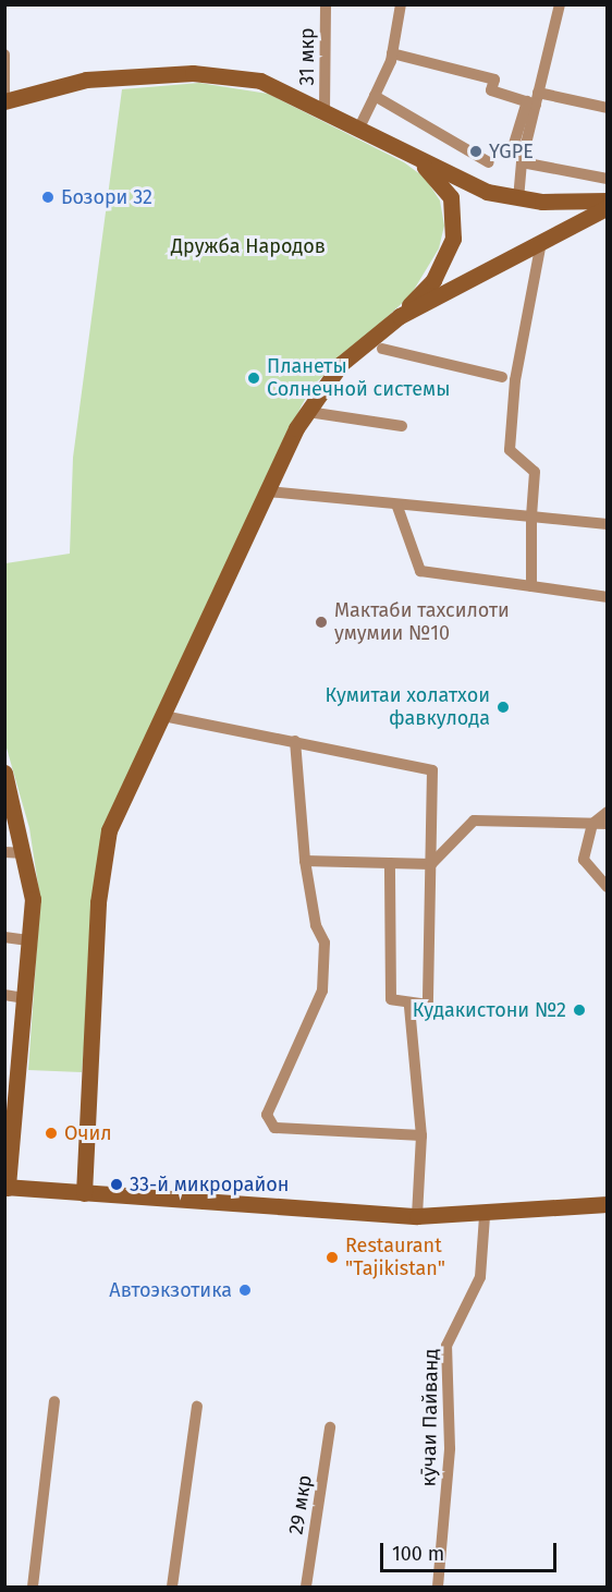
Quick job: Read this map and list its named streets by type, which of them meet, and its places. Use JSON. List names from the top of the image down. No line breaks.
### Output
{"streets":{"street":["31 мкр","кӯчаи Пайванд","29 мкр"]},"parks":["Дружба Народов"],"places":["YGPE","Бозори 32","Планеты Солнечной системы","Мактаби тахсилоти умумии №10","Кумитаи холатхои фавкулода","Кудакистони №2","Очил","33-й микрорайон","Restaurant \"Tajikistan\"","Автоэкзотика"],"scale_bar":"100 m"}
